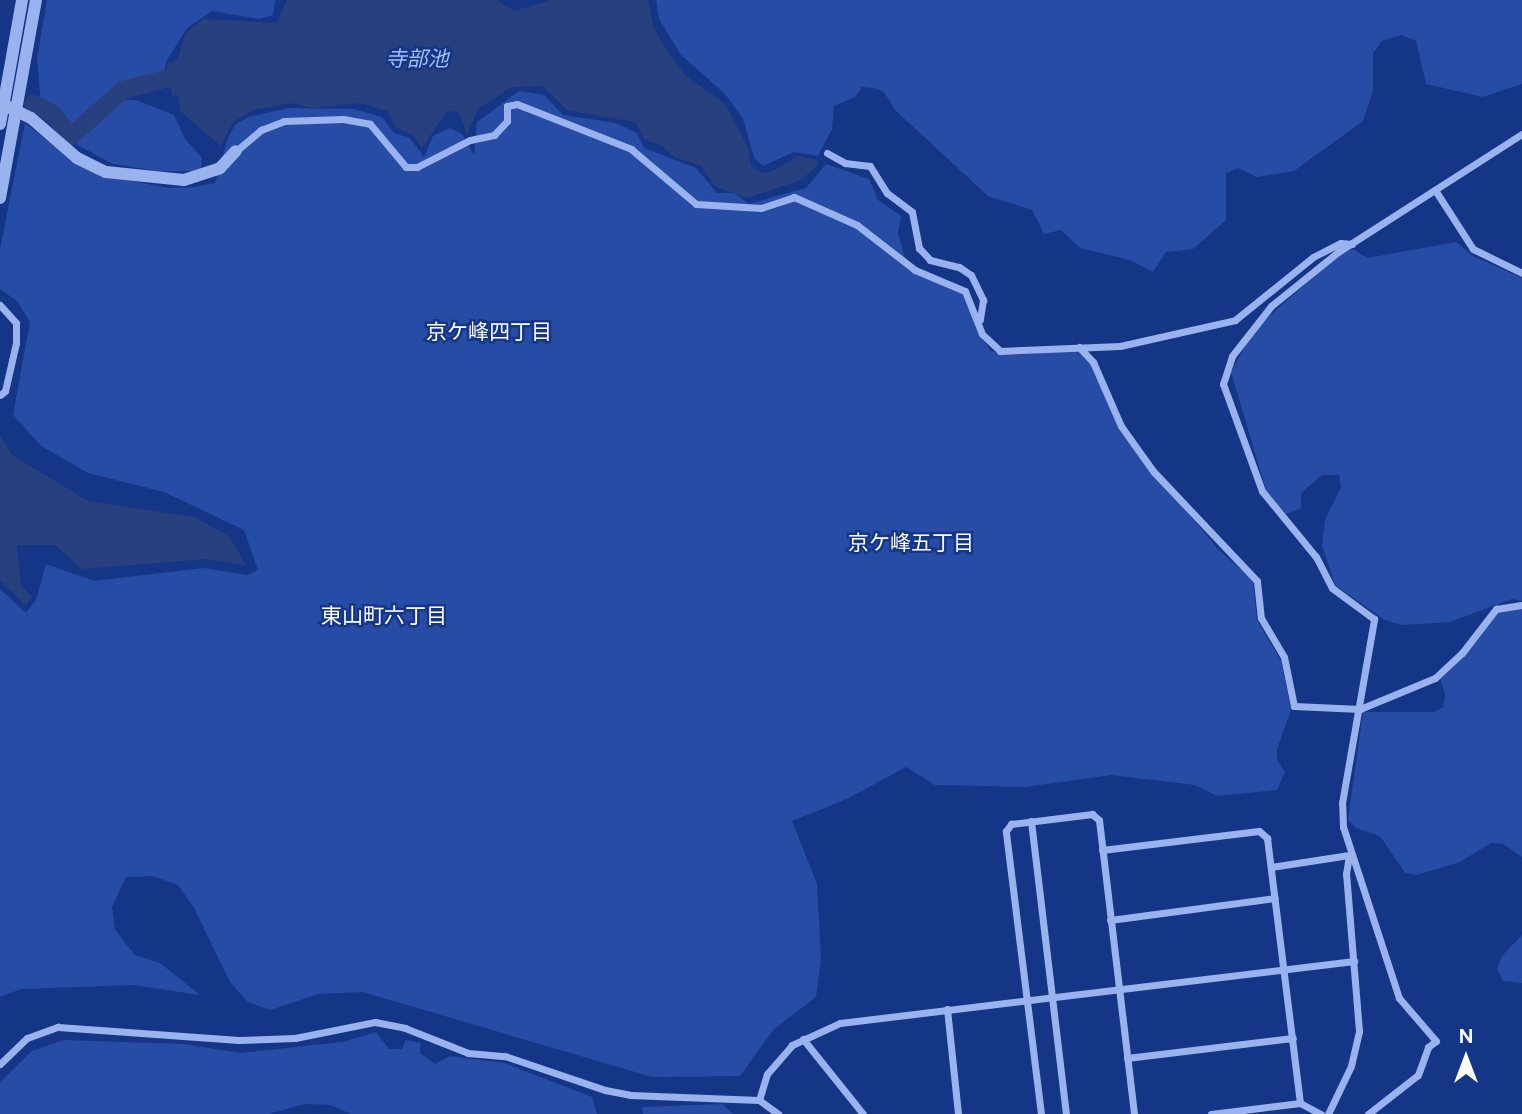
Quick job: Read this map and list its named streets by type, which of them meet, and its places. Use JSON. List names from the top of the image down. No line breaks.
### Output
{"districts":["京ケ峰四丁目","京ケ峰五丁目","東山町六丁目"],"water":["寺部池"],"north":"top"}
